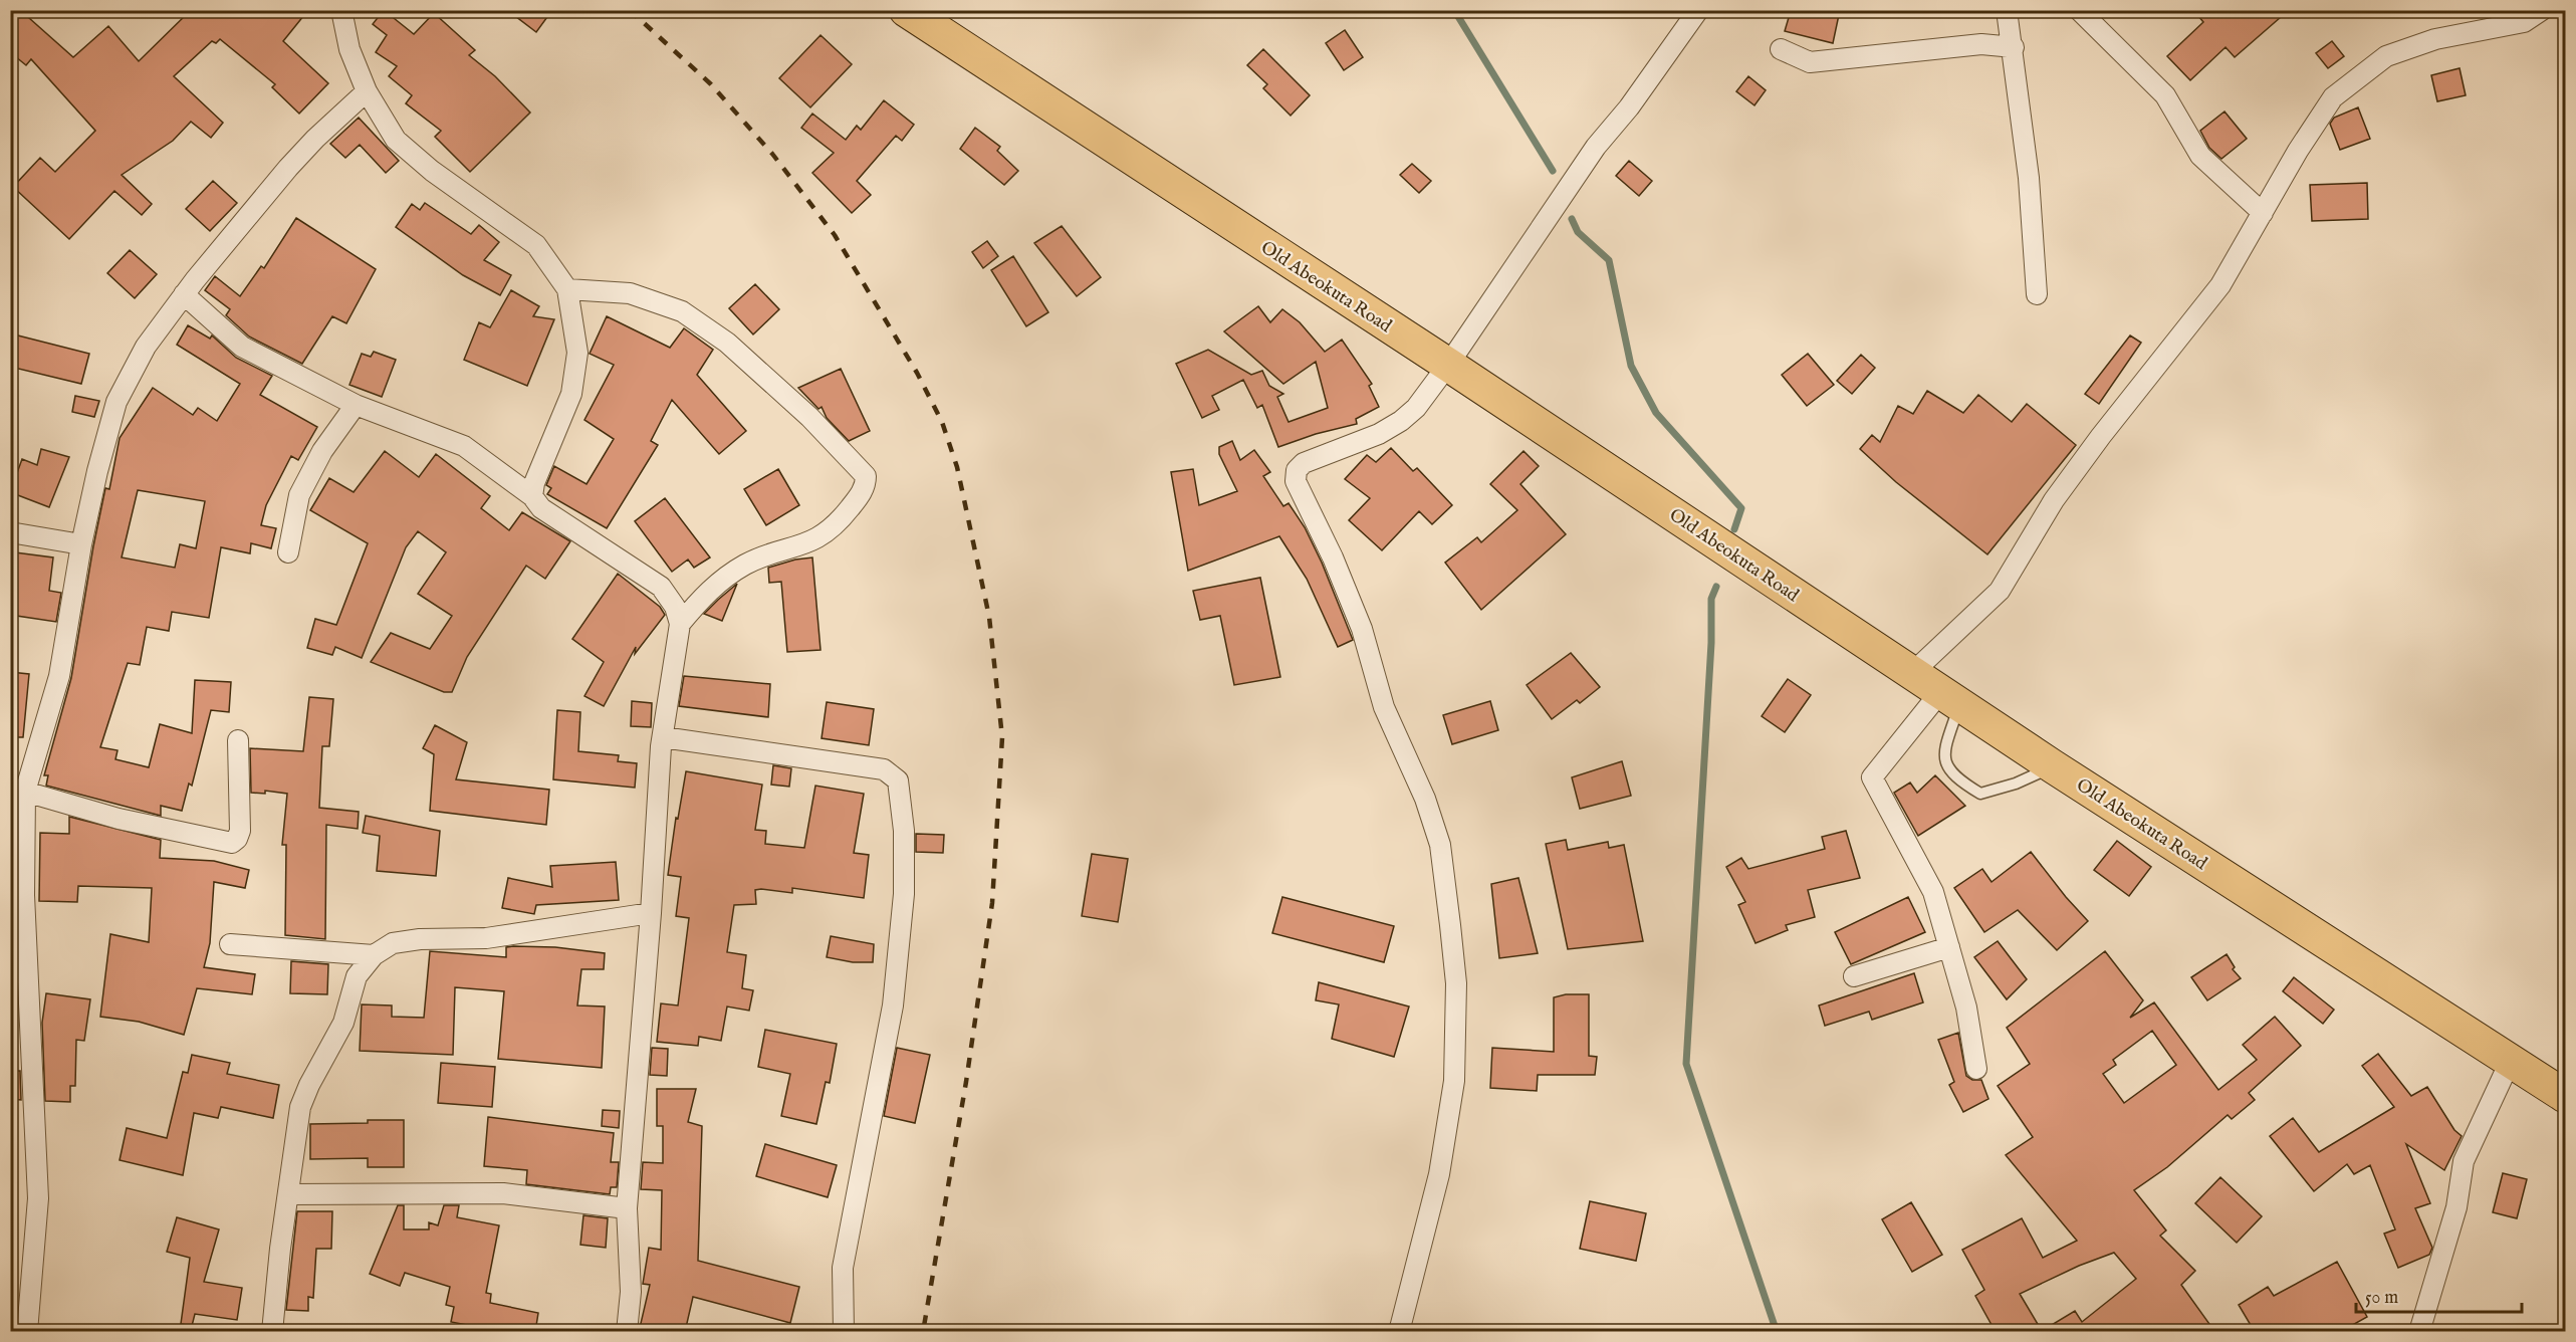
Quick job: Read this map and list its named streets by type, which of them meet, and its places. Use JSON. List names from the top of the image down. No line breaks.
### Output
{"streets":{"highway":["Old Abeokuta Road"]},"scale_bar":"50 m"}
